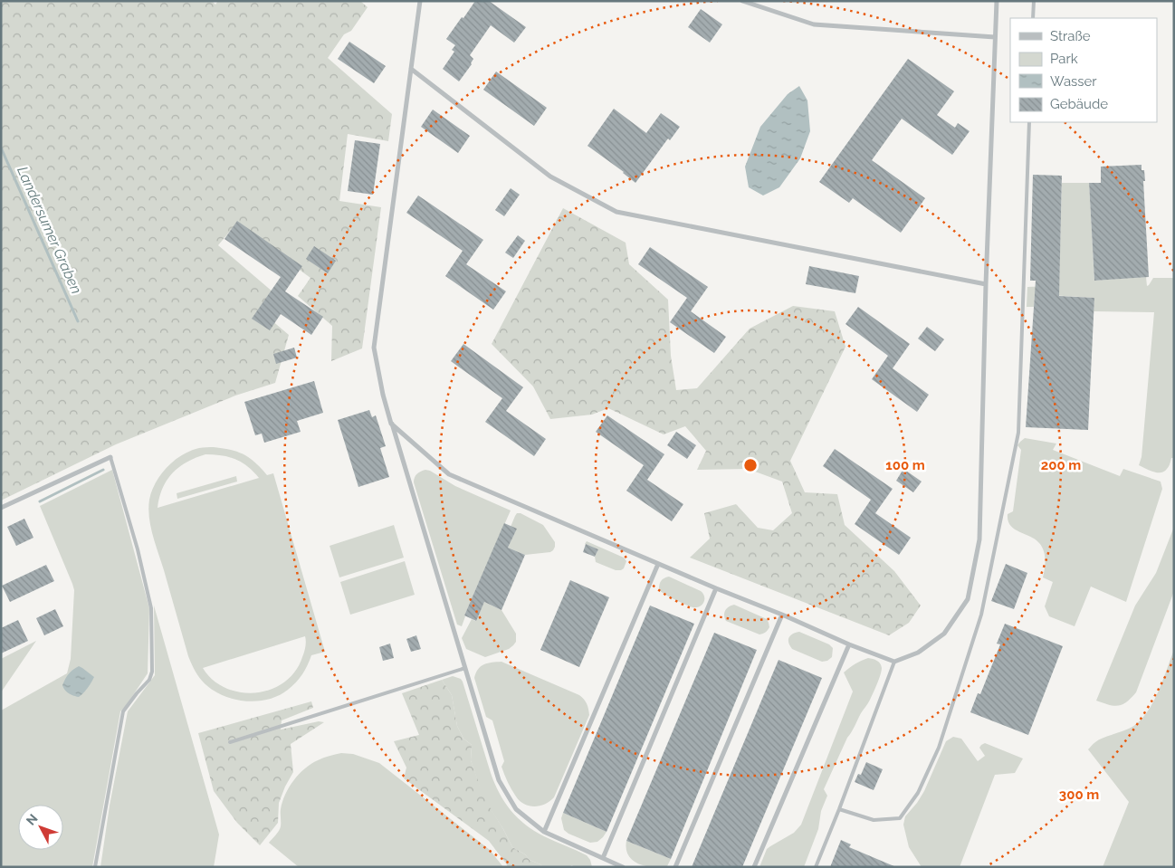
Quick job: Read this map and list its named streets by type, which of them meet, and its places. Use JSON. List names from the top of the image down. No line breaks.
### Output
{"water":["Landersumer Graben"],"legend":["Straße","Park","Wasser","Gebäude"],"north":"top left","rings":["100 m","200 m","300 m"]}
